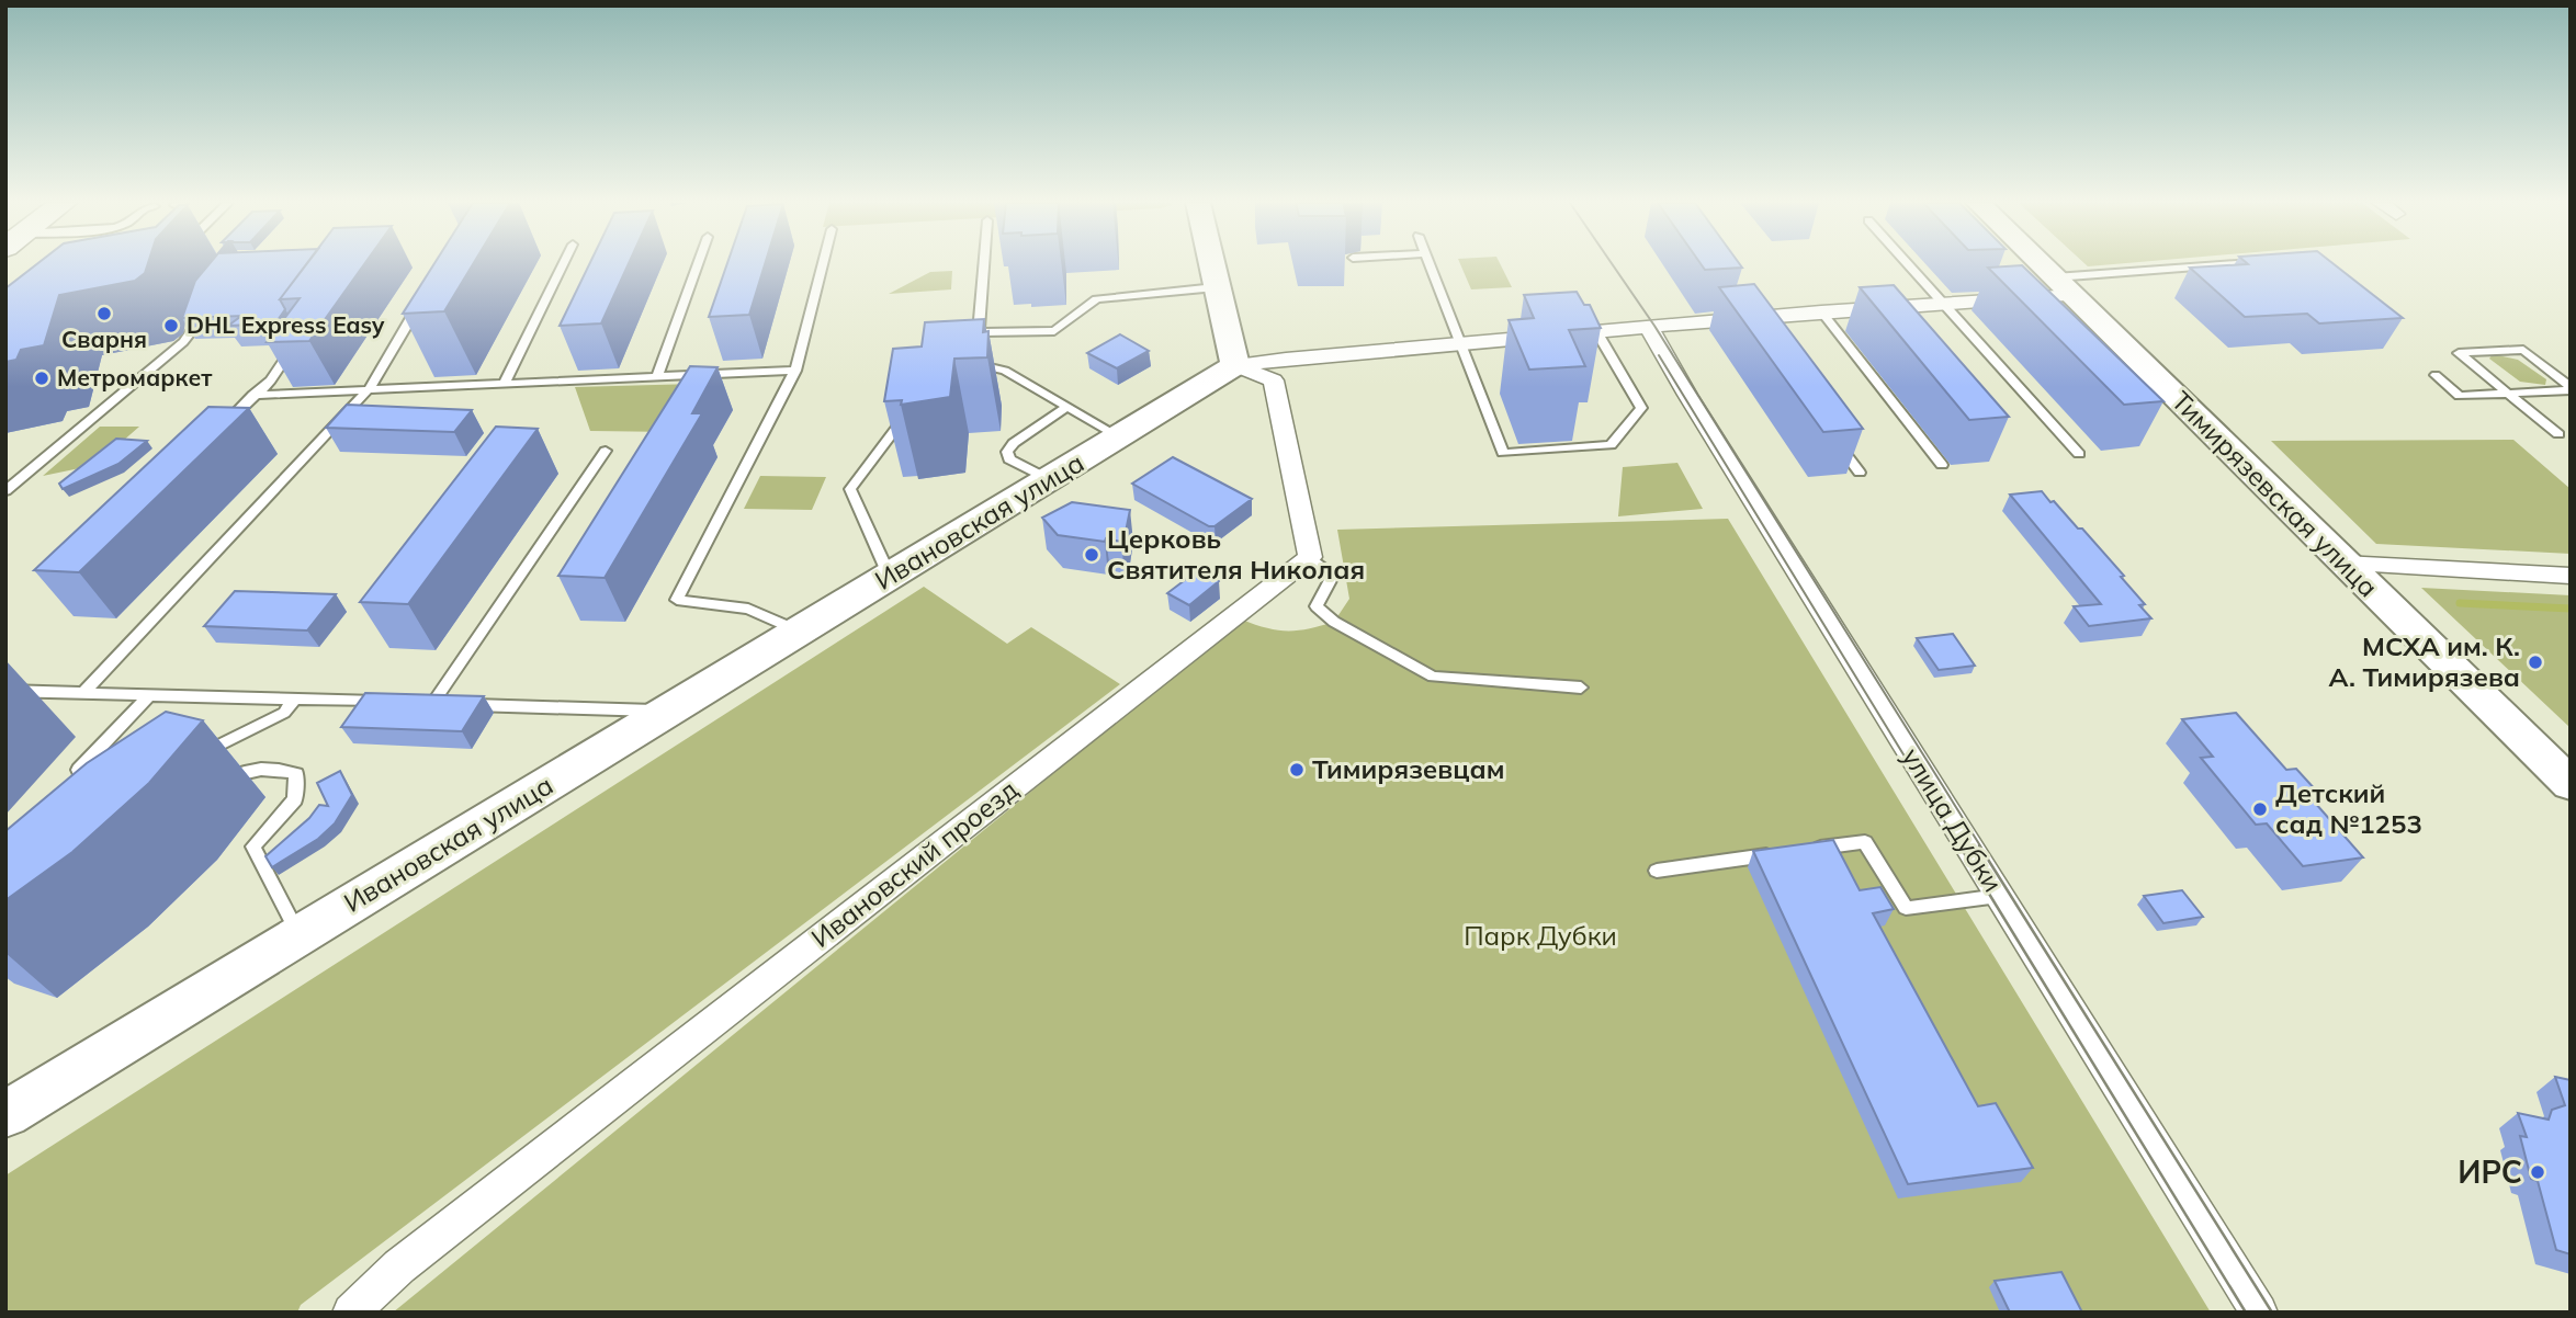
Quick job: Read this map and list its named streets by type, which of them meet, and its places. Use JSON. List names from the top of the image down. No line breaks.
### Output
{"streets":{"street":["Тимирязевская улица","Ивановская улица","улица Дубки","Ивановский проезд"]},"crossings":[["Тимирязевская улица","Ивановская улица"],["Ивановская улица","улица Дубки"]],"parks":["Парк Дубки"],"places":["Сварня","DHL Express Easy","Метромаркет","Церковь Святителя Николая","МСХА им. К. А. Тимирязева","Тимирязевцам","Детский сад №1253","ИРС"]}
